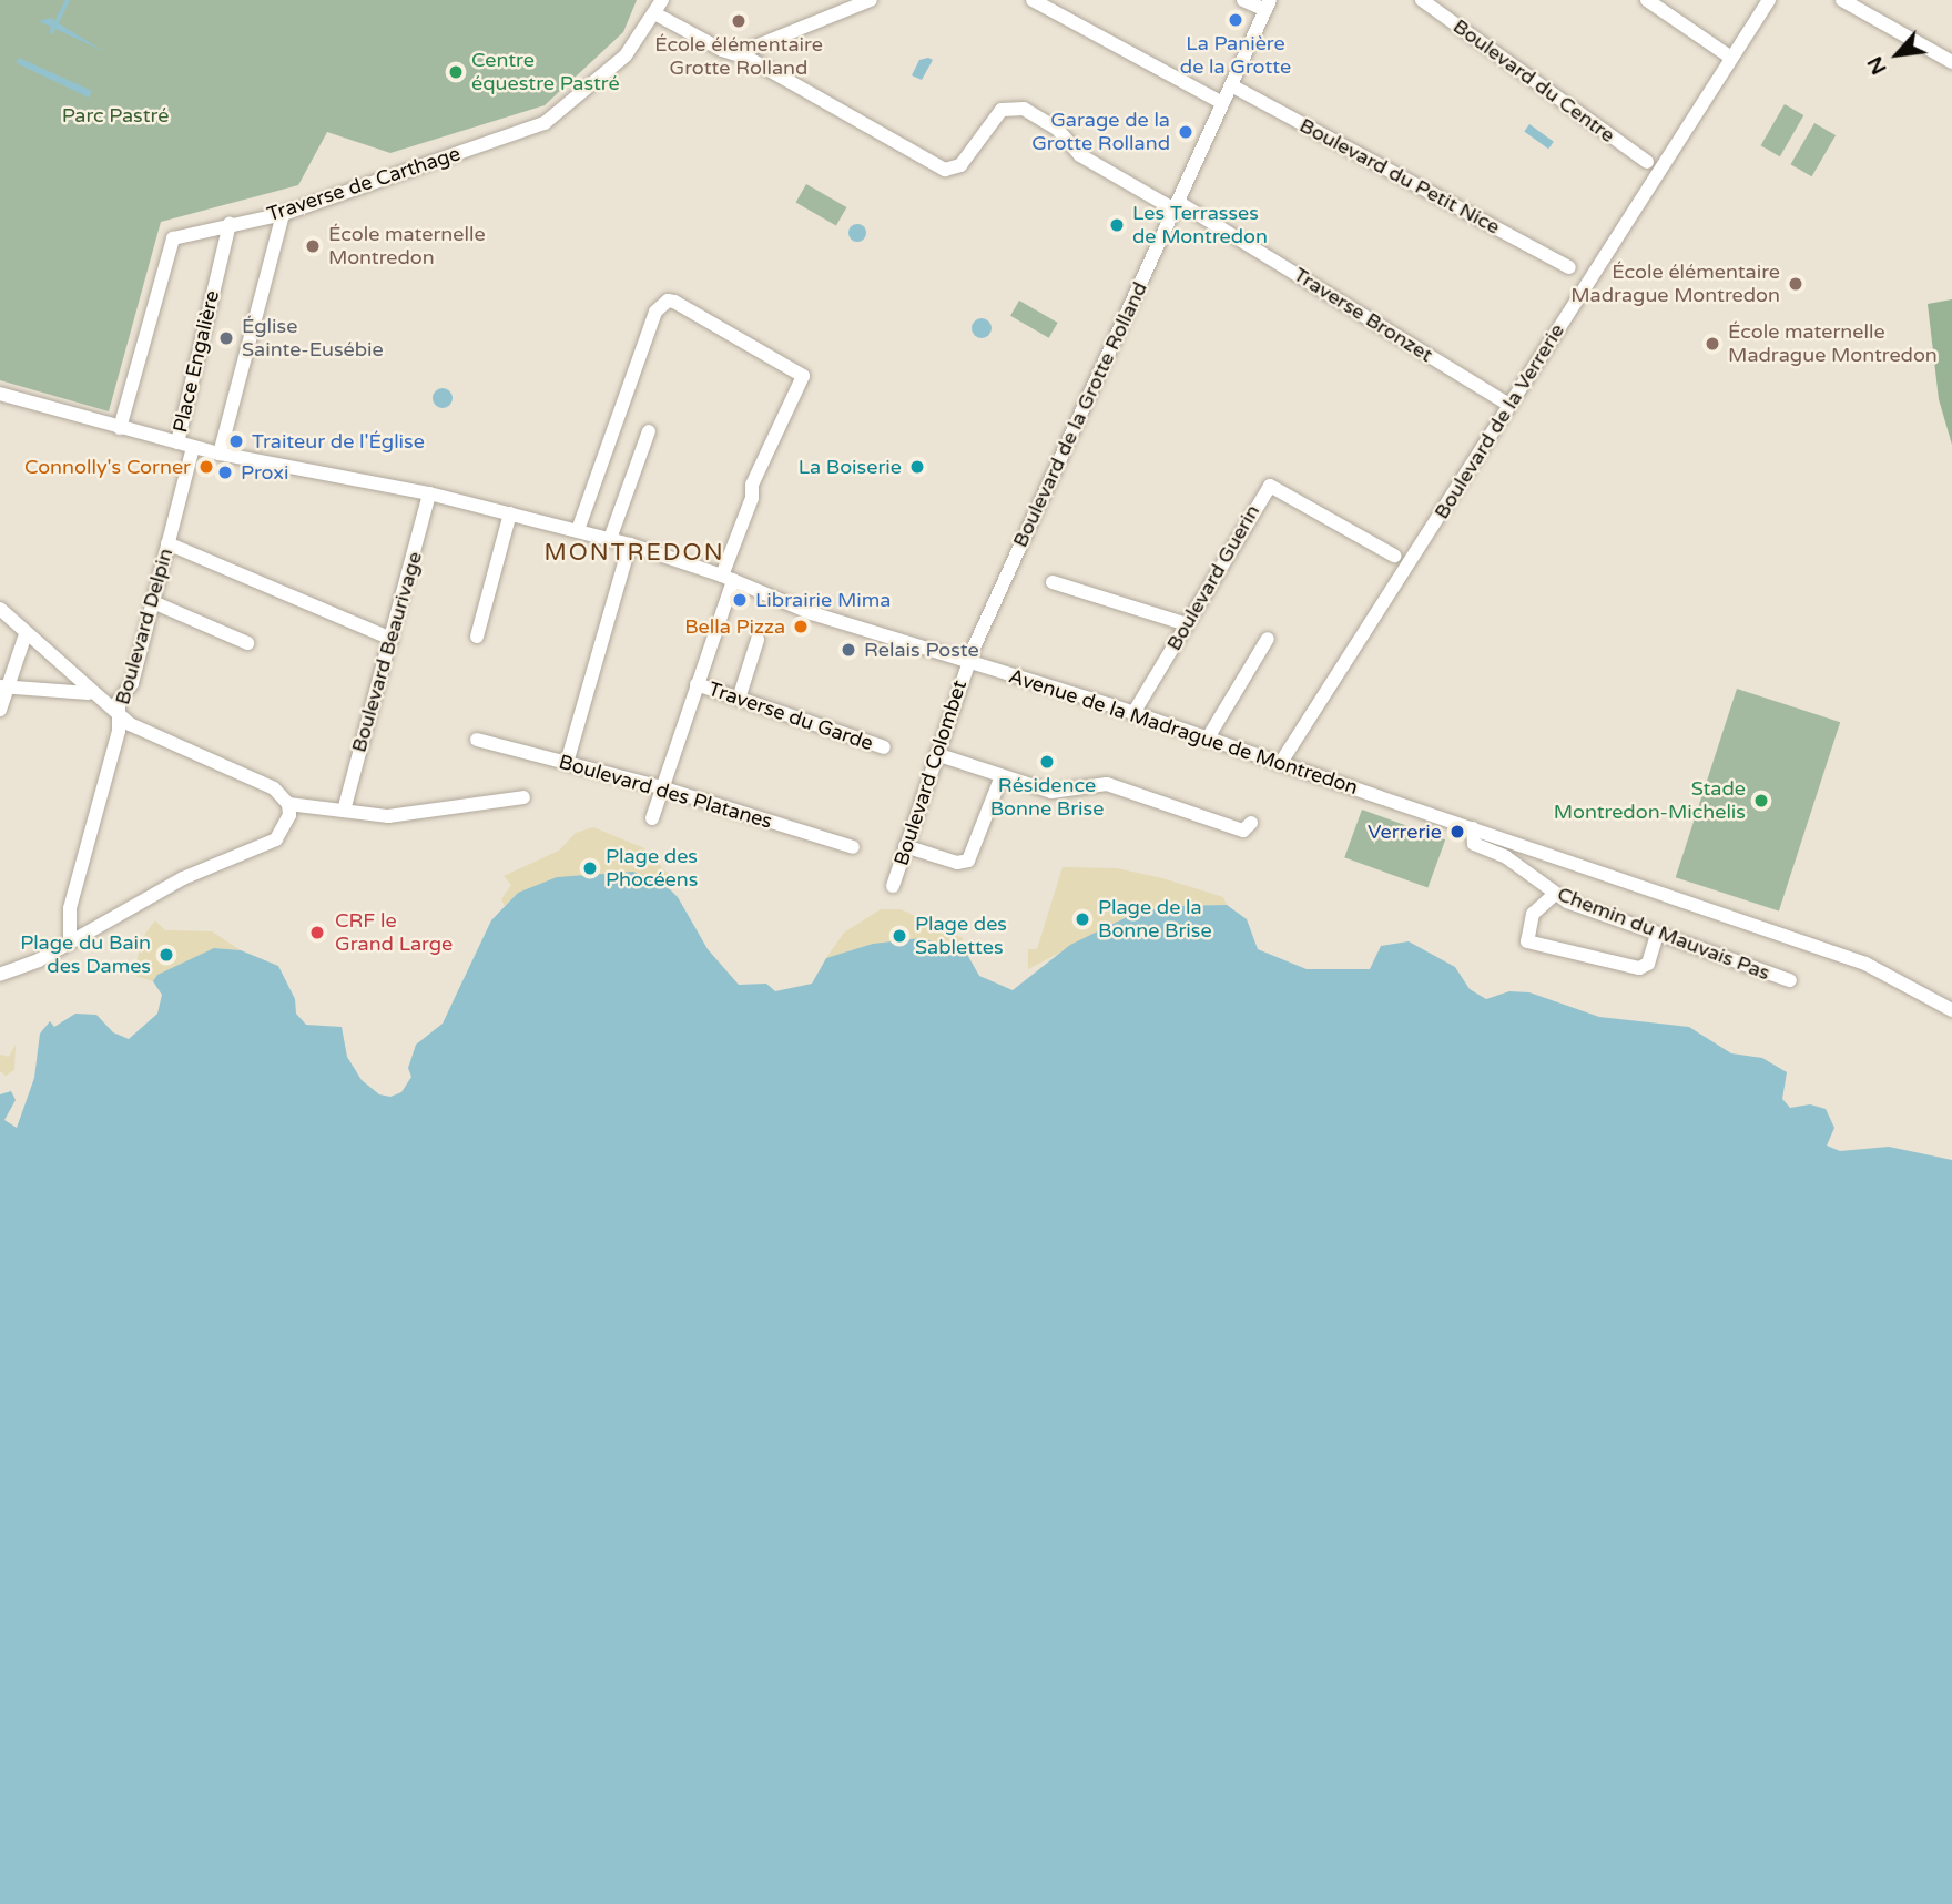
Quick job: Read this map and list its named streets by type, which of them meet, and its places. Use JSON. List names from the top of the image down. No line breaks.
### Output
{"streets":{"street":["Boulevard du Centre","Boulevard du Petit Nice","Traverse de Carthage","Traverse Bronzet","Place Engalière","Boulevard de la Grotte Rolland","Boulevard de la Verrerie","Boulevard Guerin","Boulevard Delpin","Boulevard Beaurivage","Traverse du Garde","Avenue de la Madrague de Montredon","Boulevard Colombet","Boulevard des Platanes","Chemin du Mauvais Pas"]},"crossings":[["Boulevard du Petit Nice","Boulevard de la Grotte Rolland"],["Traverse de Carthage","Place Engalière"],["Traverse Bronzet","Boulevard de la Grotte Rolland"],["Traverse Bronzet","Boulevard de la Verrerie"],["Place Engalière","Boulevard Delpin"],["Place Engalière","Avenue de la Madrague de Montredon"],["Boulevard de la Grotte Rolland","Avenue de la Madrague de Montredon"],["Boulevard de la Grotte Rolland","Boulevard Colombet"],["Boulevard de la Verrerie","Avenue de la Madrague de Montredon"],["Boulevard Guerin","Avenue de la Madrague de Montredon"],["Boulevard Beaurivage","Avenue de la Madrague de Montredon"],["Avenue de la Madrague de Montredon","Boulevard Colombet"],["Avenue de la Madrague de Montredon","Chemin du Mauvais Pas"]],"districts":["MONTREDON"],"parks":["Parc Pastré"],"places":["La Panière de la Grotte","École élémentaire Grotte Rolland","Centre équestre Pastré","Garage de la Grotte Rolland","Les Terrasses de Montredon","École maternelle Montredon","École élémentaire Madrague Montredon","Église Sainte-Eusébie","École maternelle Madrague Montredon","Traiteur de l'Église","Connolly's Corner","La Boiserie","Proxi","Librairie Mima","Bella Pizza","Relais Poste","Résidence Bonne Brise","Stade Montredon-Michelis","Verrerie","Plage des Phocéens","Plage de la Bonne Brise","CRF le Grand Large","Plage des Sablettes","Plage du Bain des Dames"],"north":"bottom left"}
